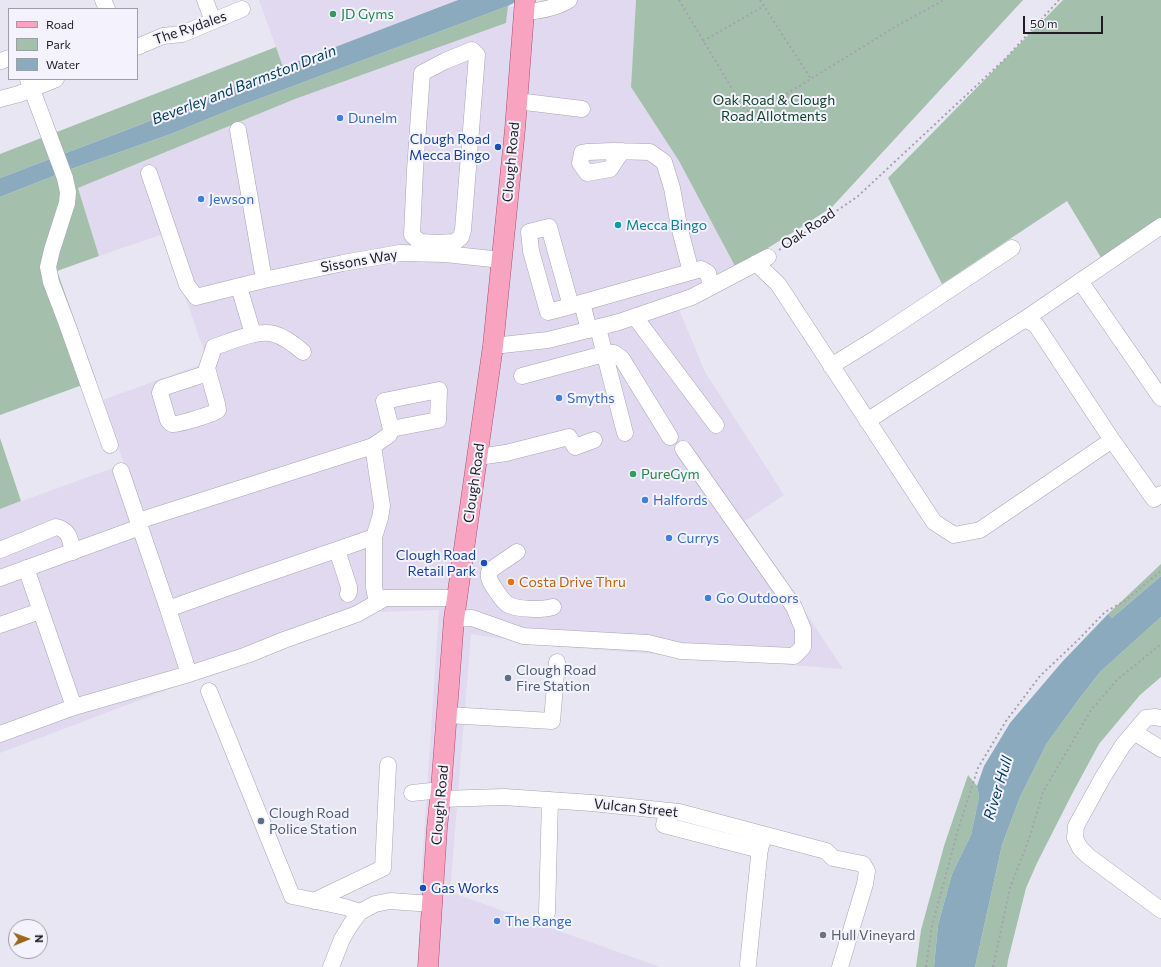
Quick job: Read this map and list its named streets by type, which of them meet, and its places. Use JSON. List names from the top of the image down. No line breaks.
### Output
{"streets":{"main road":["Clough Road"],"street":["The Rydales","Sissons Way","Vulcan Street"],"path":["Oak Road"]},"crossings":[["Clough Road","Sissons Way"],["Clough Road","Vulcan Street"]],"water":["Beverley and Barmston Drain","River Hull"],"parks":["Oak Road & Clough Road Allotments"],"places":["JD Gyms","Dunelm","Clough Road Mecca Bingo","Jewson","Mecca Bingo","Smyths","PureGym","Halfords","Currys","Clough Road Retail Park","Costa Drive Thru","Go Outdoors","Clough Road Fire Station","Clough Road Police Station","Gas Works","The Range","Hull Vineyard"],"legend":["Road","Park","Water"],"scale_bar":"50 m","north":"right"}
